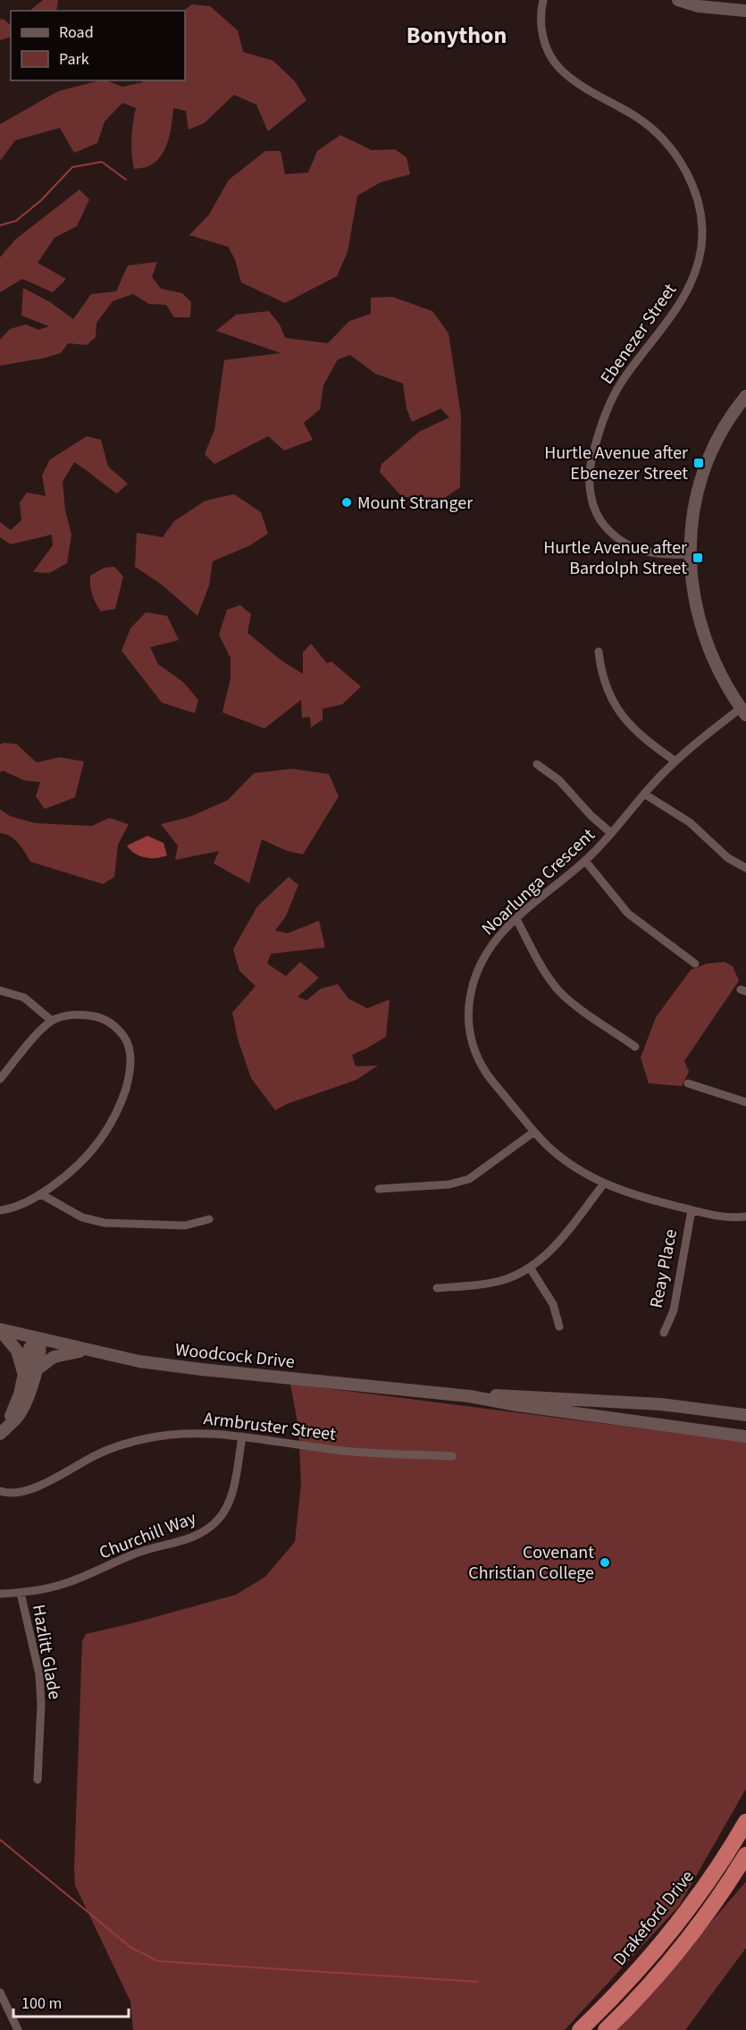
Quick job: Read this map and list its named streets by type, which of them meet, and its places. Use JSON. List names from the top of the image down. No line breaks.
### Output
{"streets":{"highway":["Drakeford Drive"],"main road":["Woodcock Drive"],"street":["Ebenezer Street","Noarlunga Crescent","Reay Place","Armbruster Street","Churchill Way","Hazlitt Glade"]},"crossings":[["Noarlunga Crescent","Reay Place"],["Armbruster Street","Churchill Way"],["Churchill Way","Hazlitt Glade"]],"districts":["Bonython"],"places":{"transit":["Hurtle Avenue after Ebenezer Street","Hurtle Avenue after Bardolph Street"],"other":["Mount Stranger","Covenant Christian College"]},"legend":["Road","Park"],"scale_bar":"100 m"}
